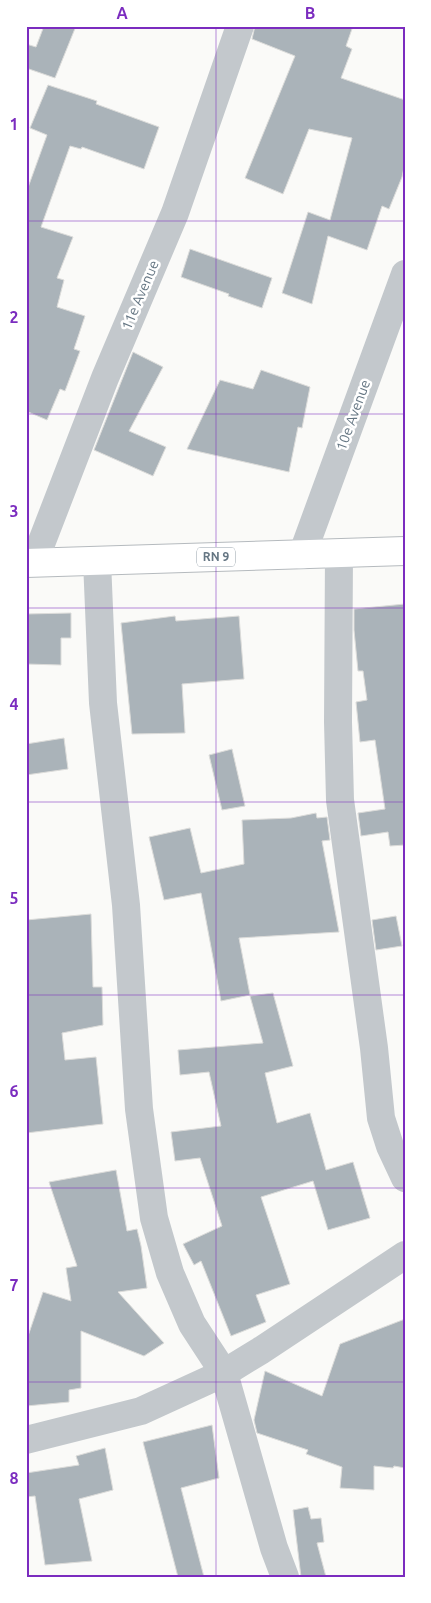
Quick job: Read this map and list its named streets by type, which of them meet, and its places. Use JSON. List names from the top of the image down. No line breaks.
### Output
{"streets":{"main road":["RN 9"],"street":["11e Avenue","10e Avenue"]},"crossings":[["11e Avenue","RN 9"],["10e Avenue","RN 9"]],"grid":{"columns":["A","B"],"rows":["1","2","3","4","5","6","7","8"]}}
